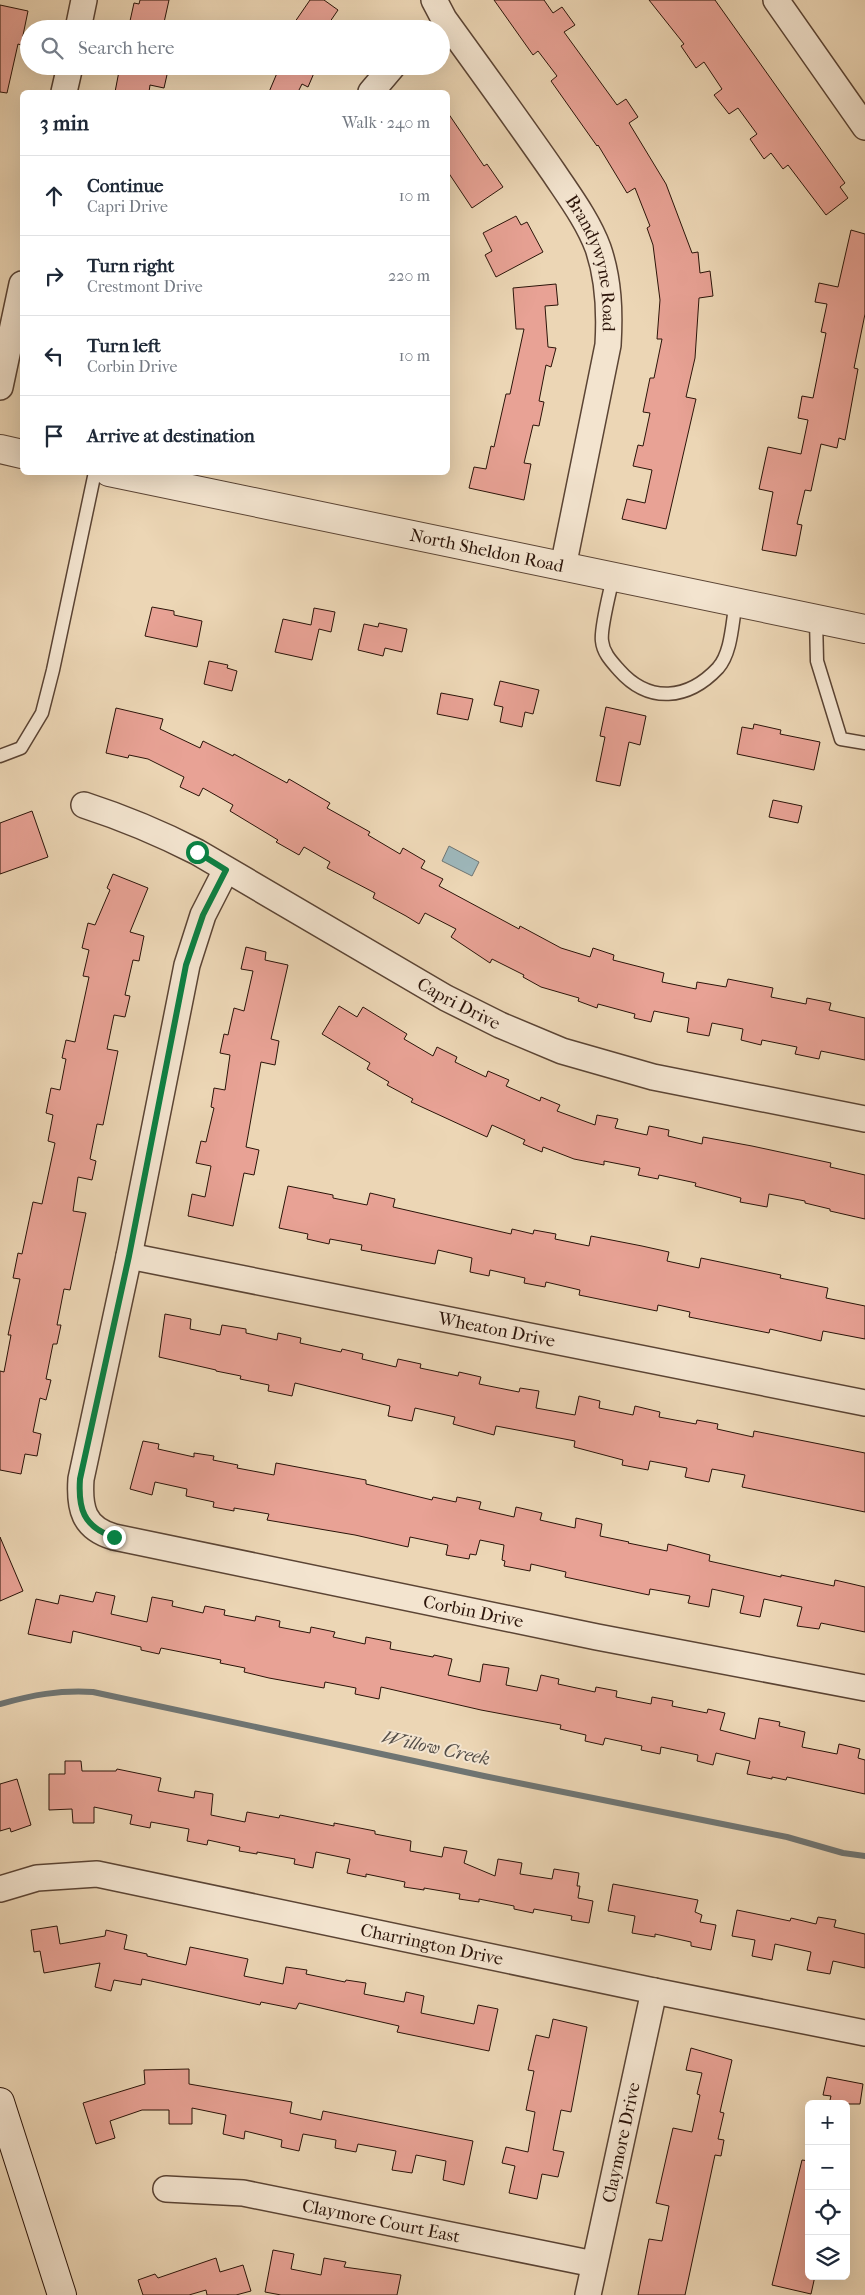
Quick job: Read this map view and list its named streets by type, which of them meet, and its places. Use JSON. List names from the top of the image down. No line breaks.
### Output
{"streets":{"street":["Brandywyne Road","North Sheldon Road","Capri Drive","Wheaton Drive","Corbin Drive","Charrington Drive","Claymore Drive","Claymore Court East"]},"crossings":[["Brandywyne Road","North Sheldon Road"],["Wheaton Drive","Corbin Drive"],["Charrington Drive","Claymore Drive"],["Claymore Drive","Claymore Court East"]],"water":["Willow Creek"],"page":{"search":"Search here","heading":["3 min","Walk · 240 m"],"list":[["Continue","Capri Drive","10 m"],["Turn right","Crestmont Drive","220 m"],["Turn left","Corbin Drive","10 m"],"Arrive at destination"],"map_buttons":["+","−"]}}
